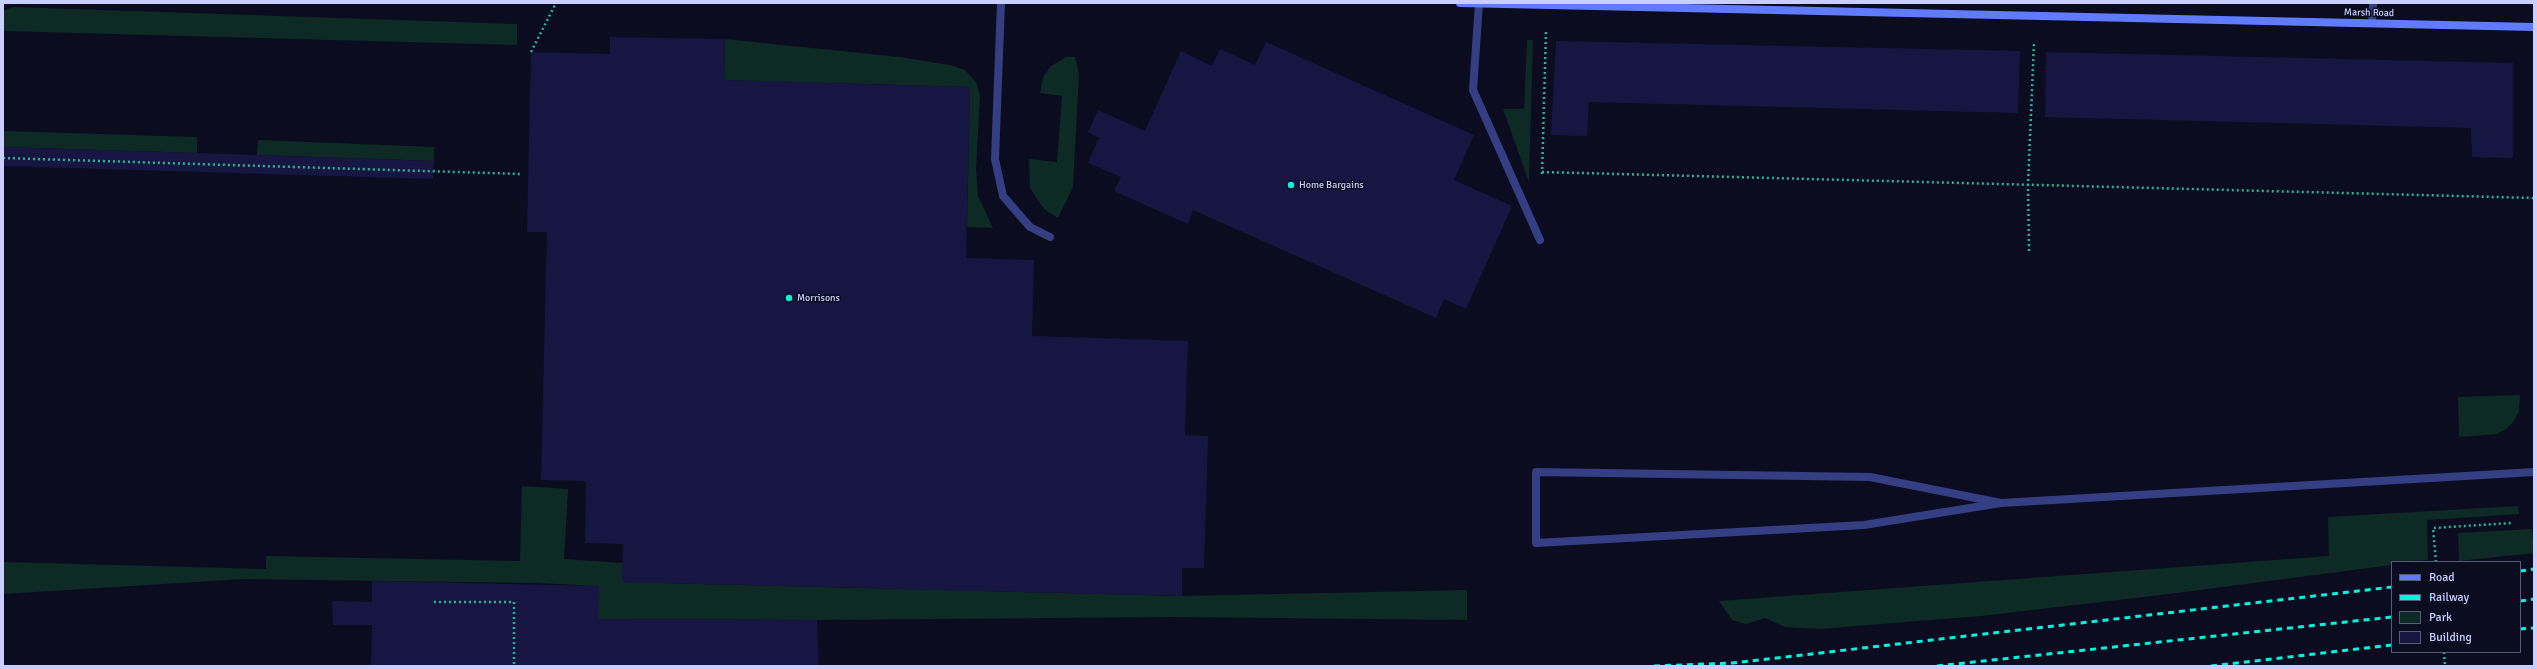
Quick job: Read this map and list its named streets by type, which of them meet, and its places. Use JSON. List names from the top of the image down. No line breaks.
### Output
{"streets":{"street":["Marsh Road"]},"places":["Home Bargains","Morrisons"],"legend":["Road","Railway","Park","Building"]}
